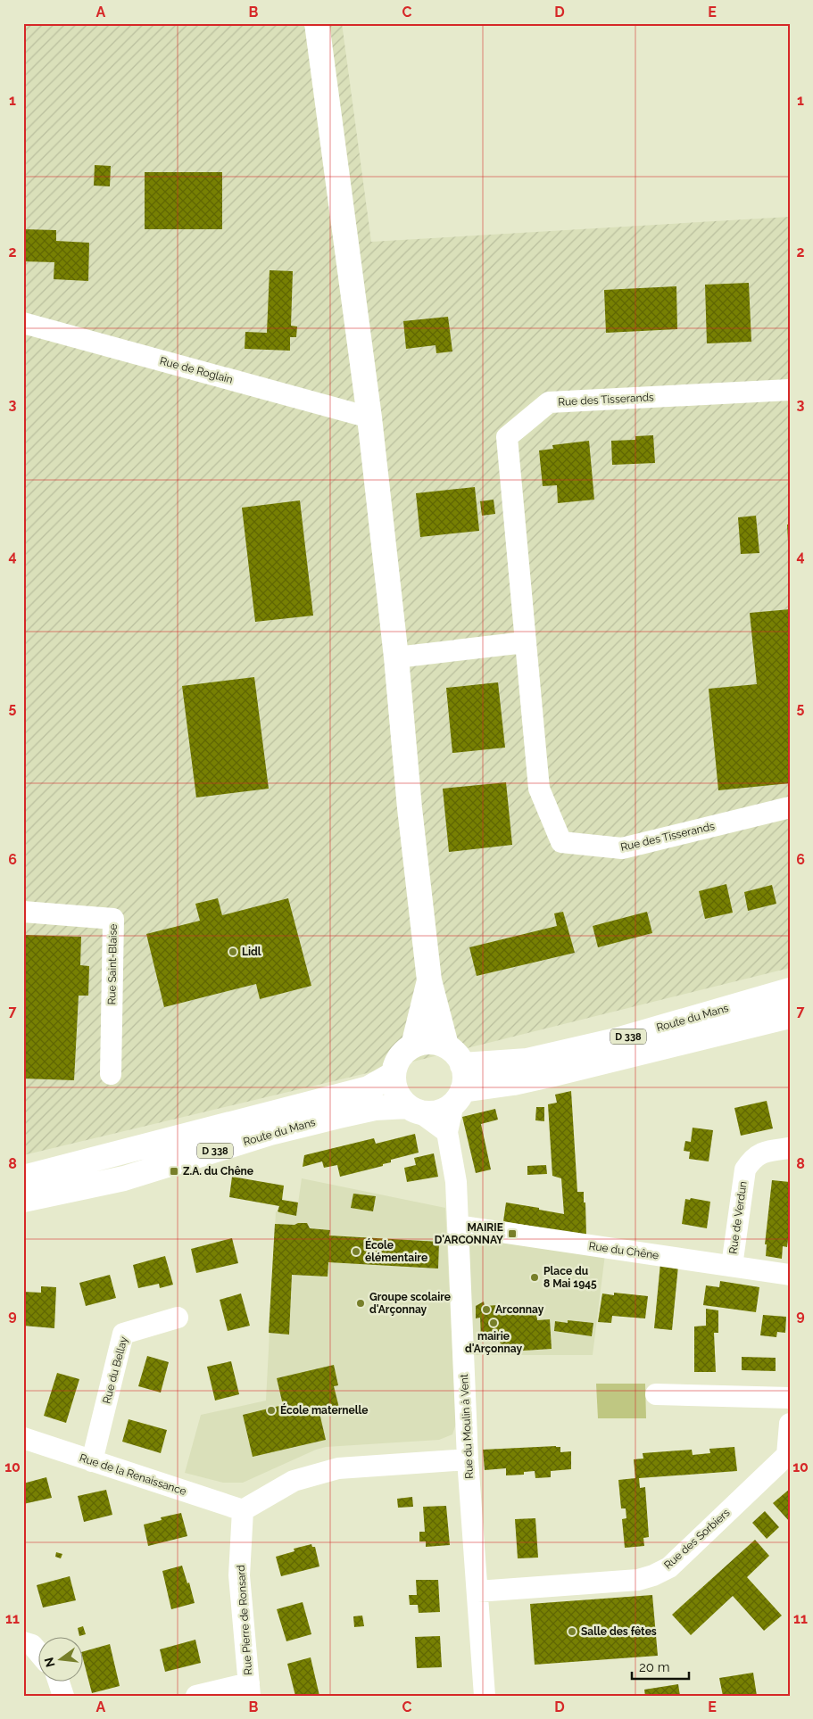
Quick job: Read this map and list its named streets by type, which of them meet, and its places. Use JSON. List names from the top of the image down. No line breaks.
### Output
{"streets":{"main road":["Route du Mans","D 338"],"street":["Rue de Roglain","Rue des Tisserands","Rue Saint-Blaise","Rue de Verdun","Rue du Chêne","Rue du Bellay","Rue du Moulin à Vent","Rue de la Renaissance","Rue des Sorbiers","Rue Pierre de Ronsard"]},"crossings":[["Route du Mans","Rue du Moulin à Vent"],["Rue de Verdun","Rue du Chêne"],["Rue du Chêne","Rue du Moulin à Vent"],["Rue du Bellay","Rue de la Renaissance"],["Rue du Moulin à Vent","Rue des Sorbiers"],["Rue de la Renaissance","Rue Pierre de Ronsard"]],"places":{"other":["Lidl","École élémentaire","Place du 8 Mai 1945","Groupe scolaire d'Arçonnay","Arconnay","mairie d'Arçonnay","École maternelle","Salle des fêtes"],"transit":["Z.A. du Chêne","MAIRIE D'ARCONNAY"]},"scale_bar":"20 m","north":"left","grid":{"columns":["A","B","C","D","E"],"rows":["1","2","3","4","5","6","7","8","9","10","11"]}}
